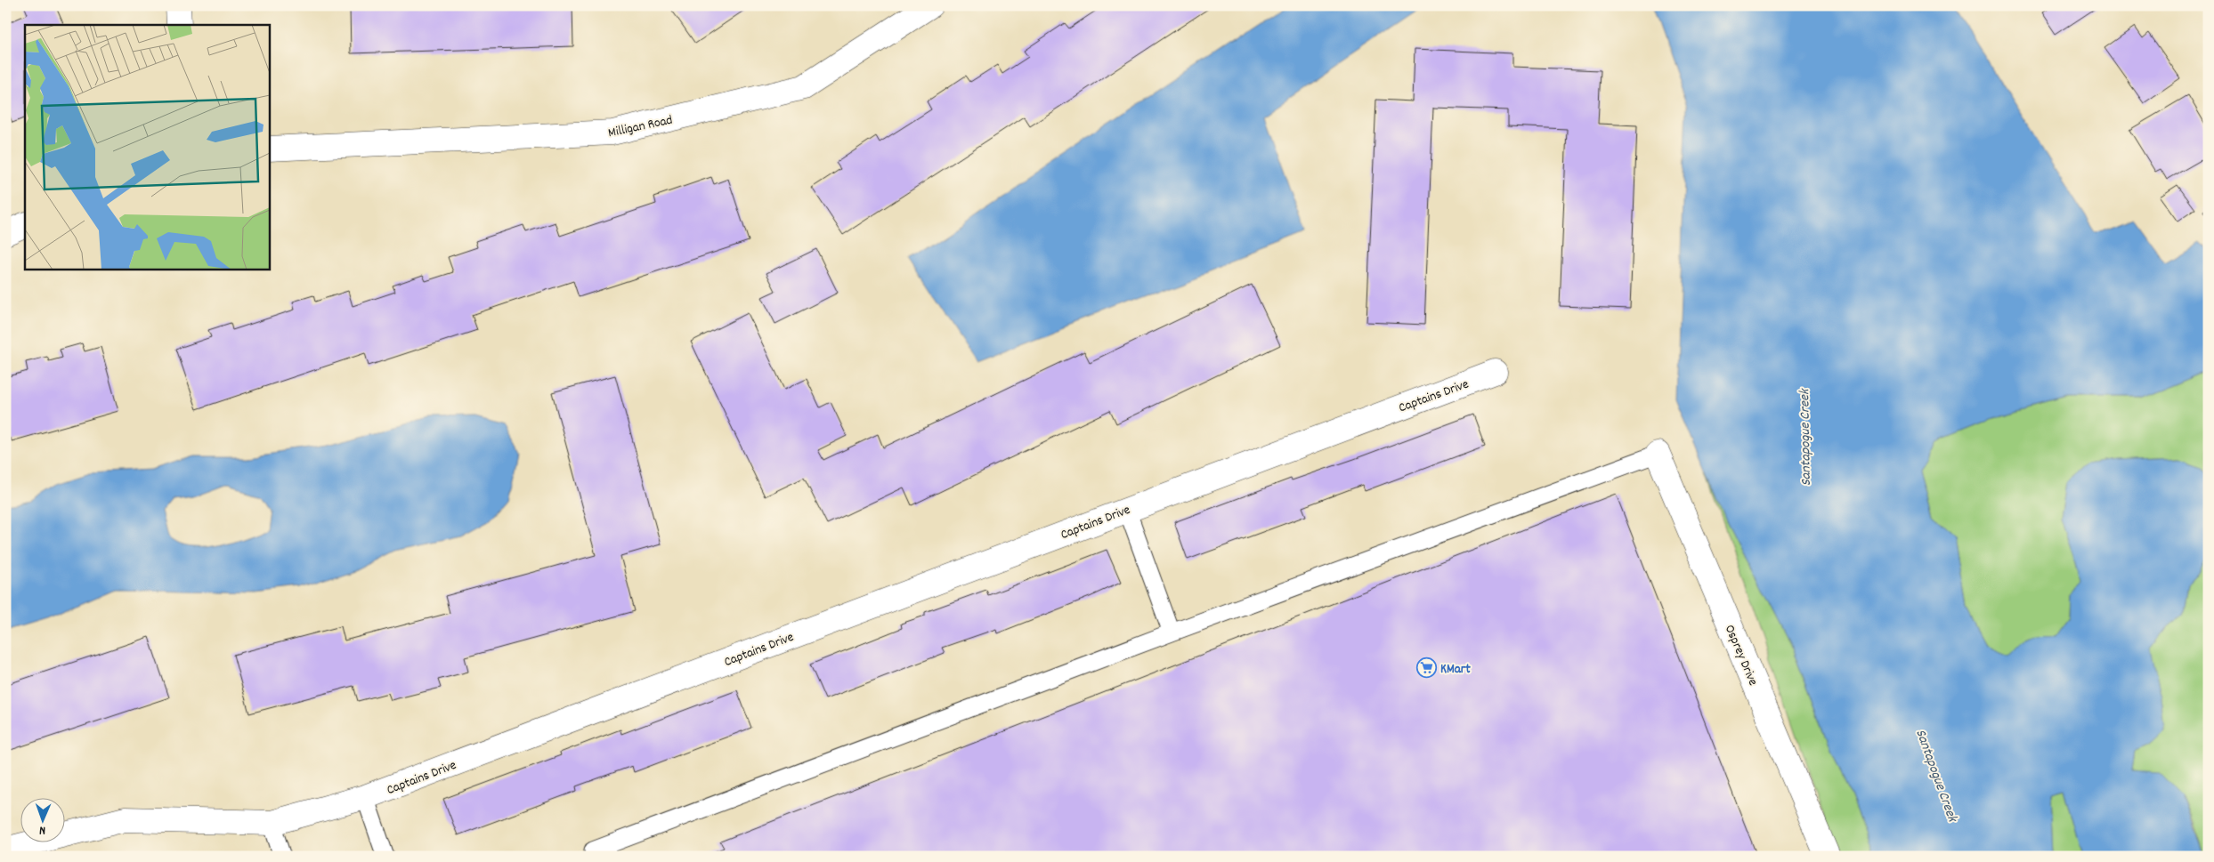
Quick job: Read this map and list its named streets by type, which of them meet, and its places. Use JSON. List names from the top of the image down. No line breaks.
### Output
{"streets":{"street":["Milligan Road","Captains Drive","Osprey Drive"]},"water":["Santapogue Creek"],"places":{"supermarket":["KMart"]},"north":"bottom"}
